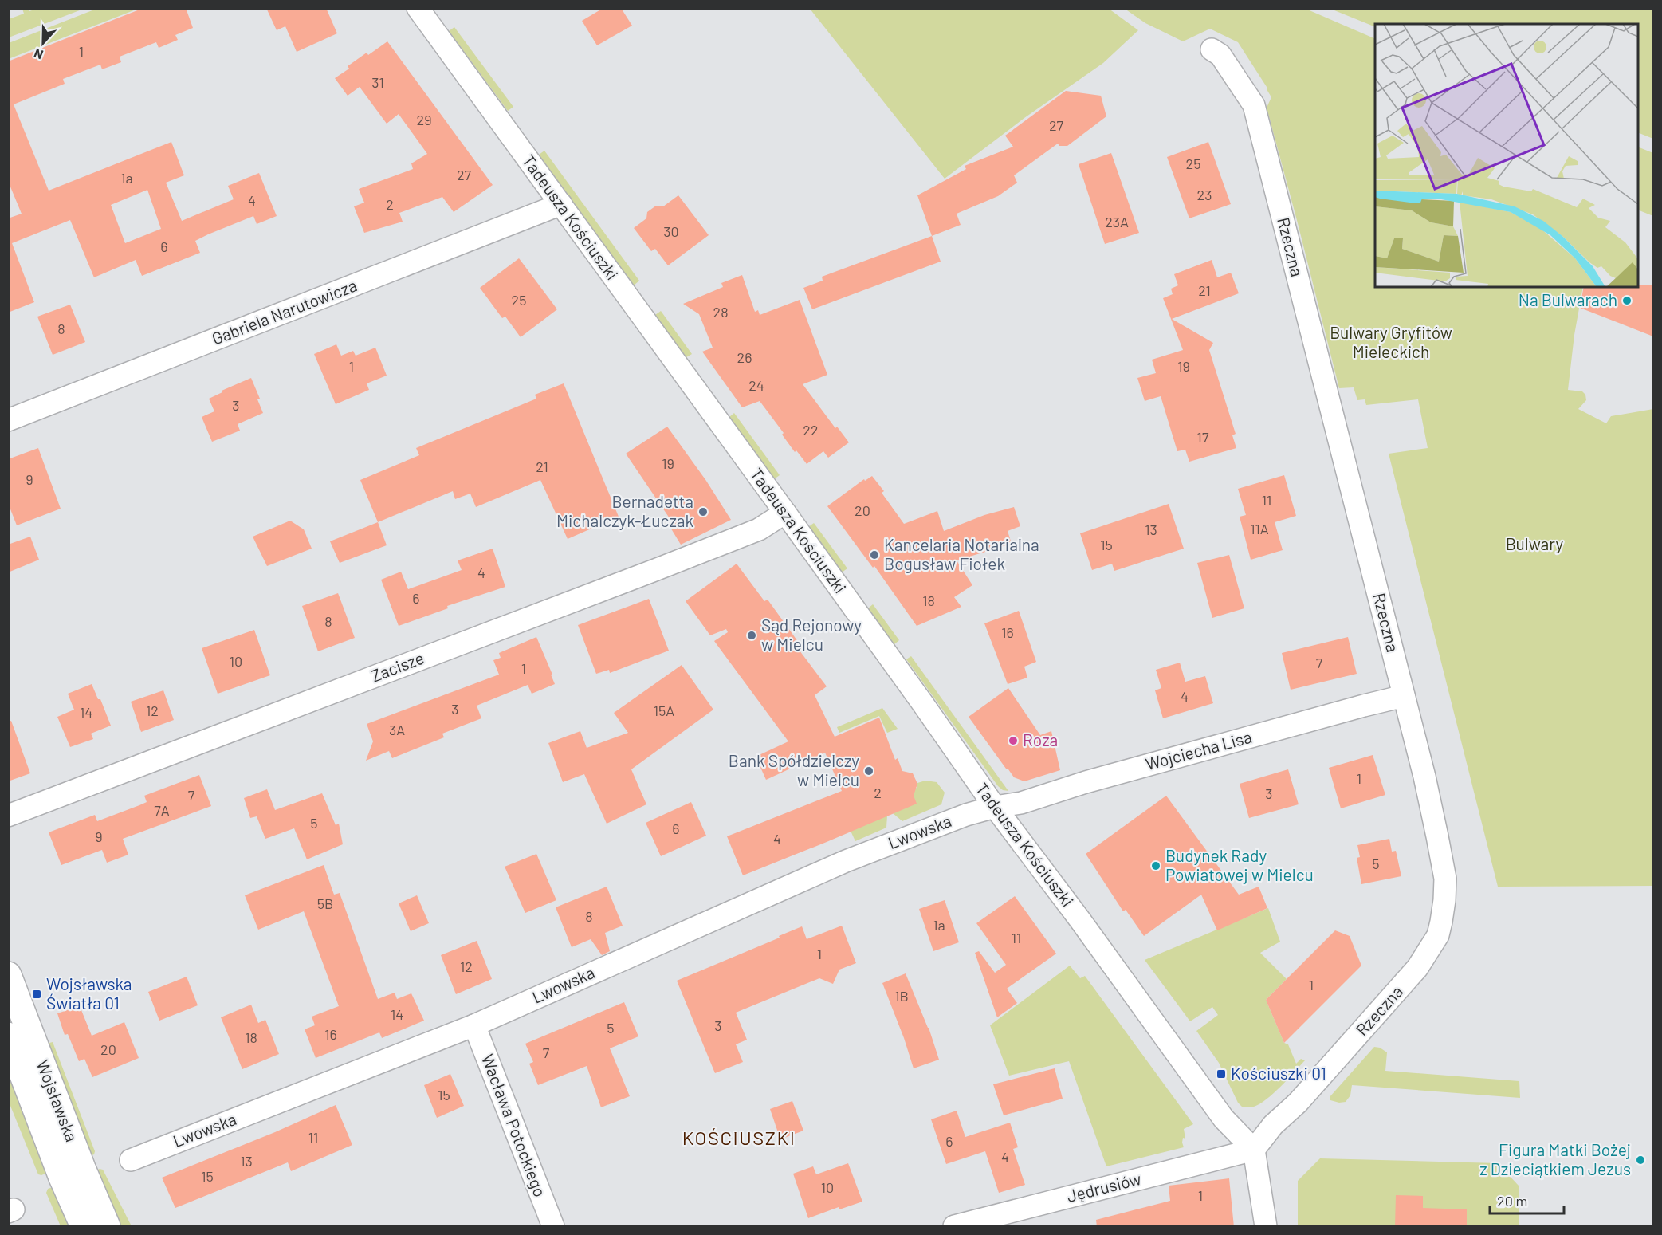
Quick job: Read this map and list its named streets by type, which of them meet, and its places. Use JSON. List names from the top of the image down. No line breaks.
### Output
{"streets":{"street":["Tadeusza Kościuszki","Rzeczna","Gabriela Narutowicza","Zacisze","Wojciecha Lisa","Lwowska","Wojsławska","Wacława Potockiego","Jędrusiów"]},"crossings":[["Tadeusza Kościuszki","Rzeczna"],["Tadeusza Kościuszki","Gabriela Narutowicza"],["Tadeusza Kościuszki","Zacisze"],["Tadeusza Kościuszki","Wojciecha Lisa"],["Tadeusza Kościuszki","Lwowska"],["Tadeusza Kościuszki","Jędrusiów"],["Rzeczna","Wojciecha Lisa"],["Rzeczna","Jędrusiów"],["Wojciecha Lisa","Lwowska"],["Lwowska","Wacława Potockiego"]],"districts":["KOŚCIUSZKI"],"parks":["Bulwary Gryfitów Mieleckich","Bulwary"],"places":{"other":["Na Bulwarach","Bernadetta Michalczyk-Łuczak","Kancelaria Notarialna Bogusław Fiołek","Sąd Rejonowy w Mielcu","Roza","Bank Spółdzielczy w Mielcu","Budynek Rady Powiatowej w Mielcu","Figura Matki Bożej z Dzieciątkiem Jezus"],"transit":["Wojsławska Światła 01","Kościuszki 01"]},"house_numbers":["1","31","29","27","25","27","1a","23","4","2","23A","30","6","21","25","28","8","26","1","19","24","3","22","17","19","21","9","11","20","11A","13","15","4","6","18","8","16","10","7","1","4","3","12","15A","14","3A","1","2","3","7","7A","5","6","9","4","5","5B","8","1a","11","1","12","1","1B","14","3","5","16","18","20","7","15","11","6","4","13","15","10","1"],"scale_bar":"20 m","north":"bottom"}
